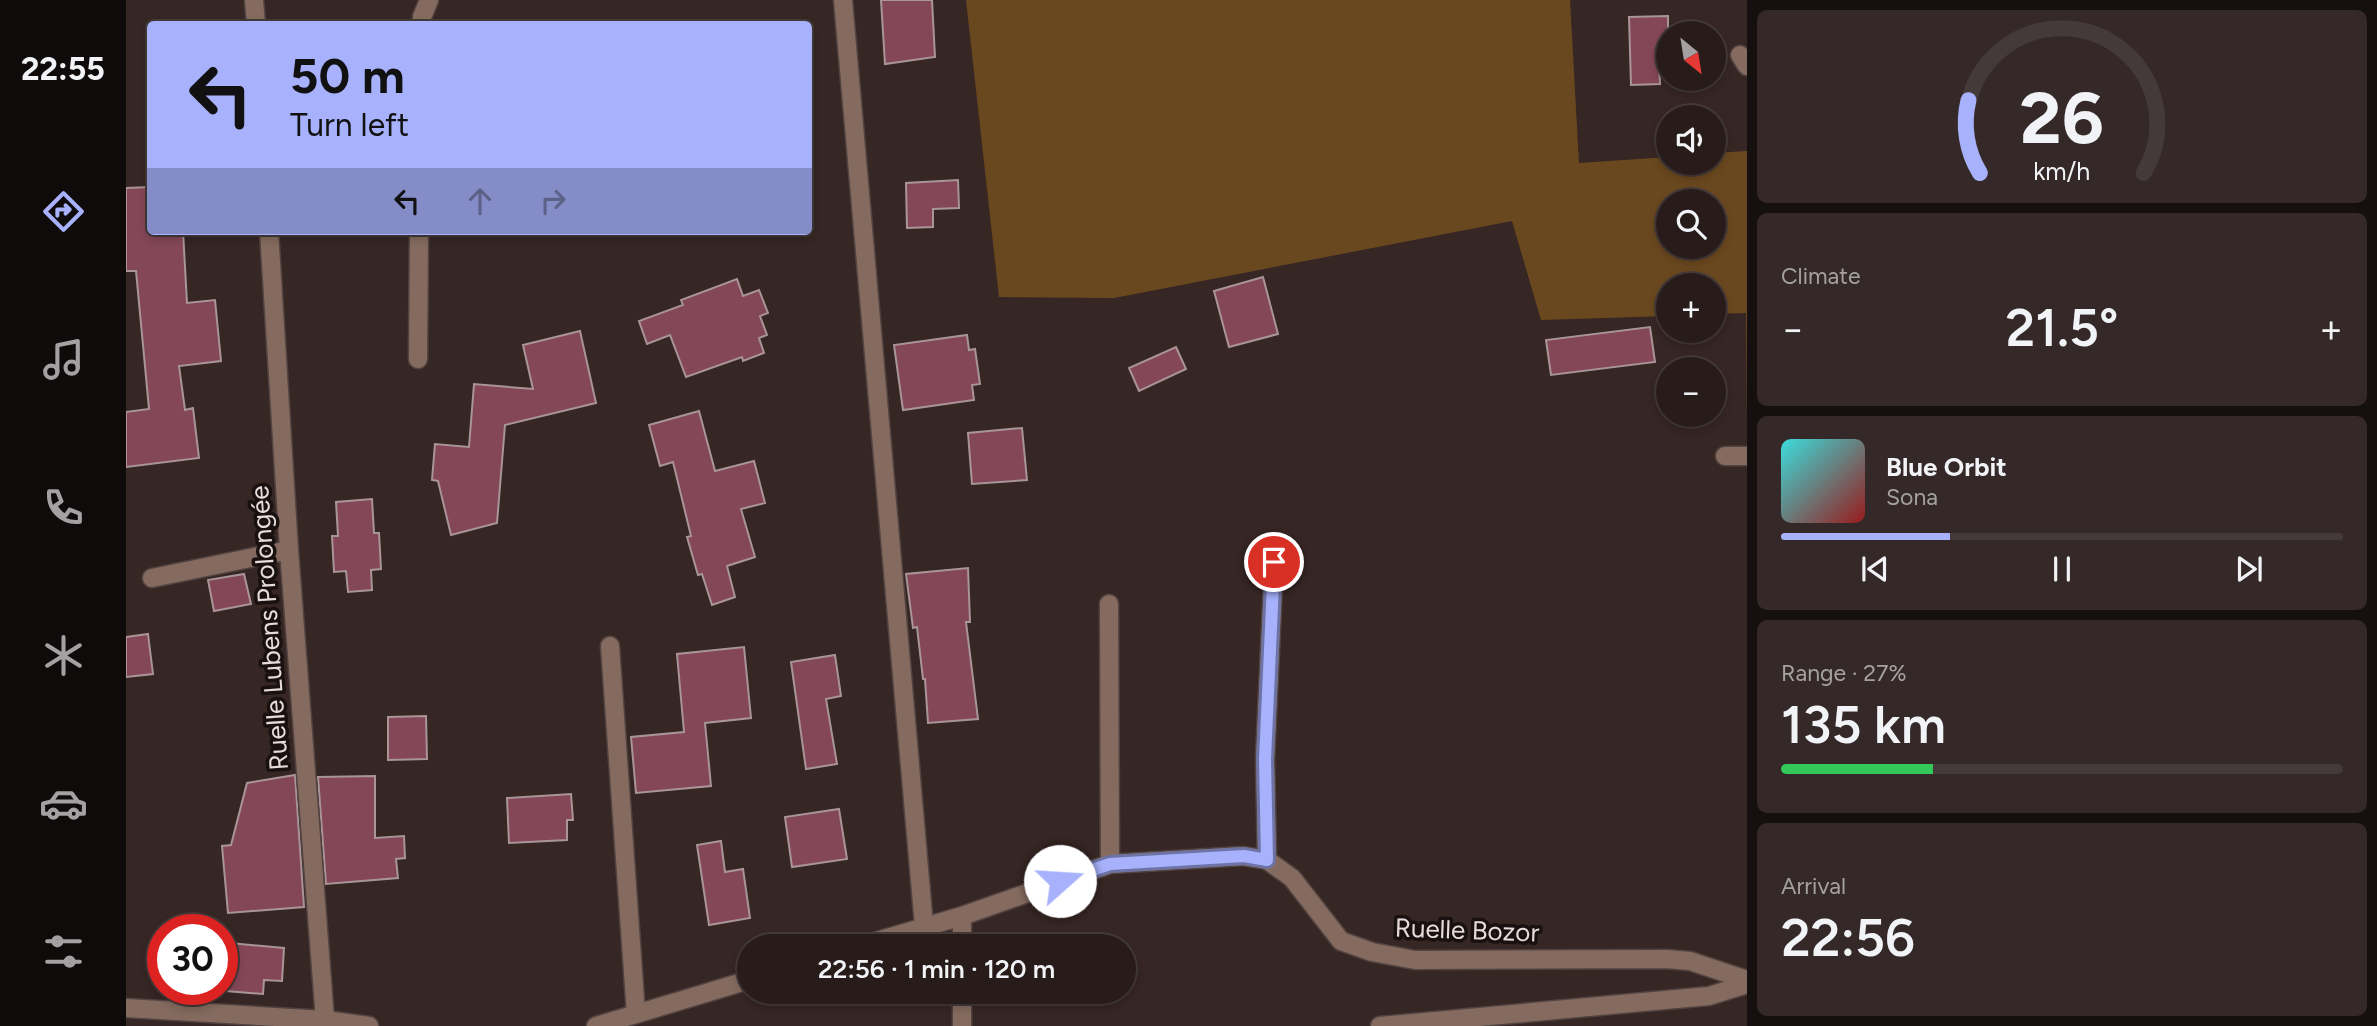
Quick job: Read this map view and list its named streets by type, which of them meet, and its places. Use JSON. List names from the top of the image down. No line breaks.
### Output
{"streets":{"street":["Ruelle Lubens Prolongée","Ruelle Bozor"]},"north":"bottom right","page":{"tabs":"22:55","map_buttons":["+","−"],"turn":["50 m","Turn left"],"tile":["Climate",["Range · 27%","135 km"],["Arrival","22:56"]],"heat":["−","21.5°","+"],"song":["Blue Orbit","Sona"],"limit":"30","trip":"22:56 · 1 min · 120 m","gauge":["26","km/h"]}}
